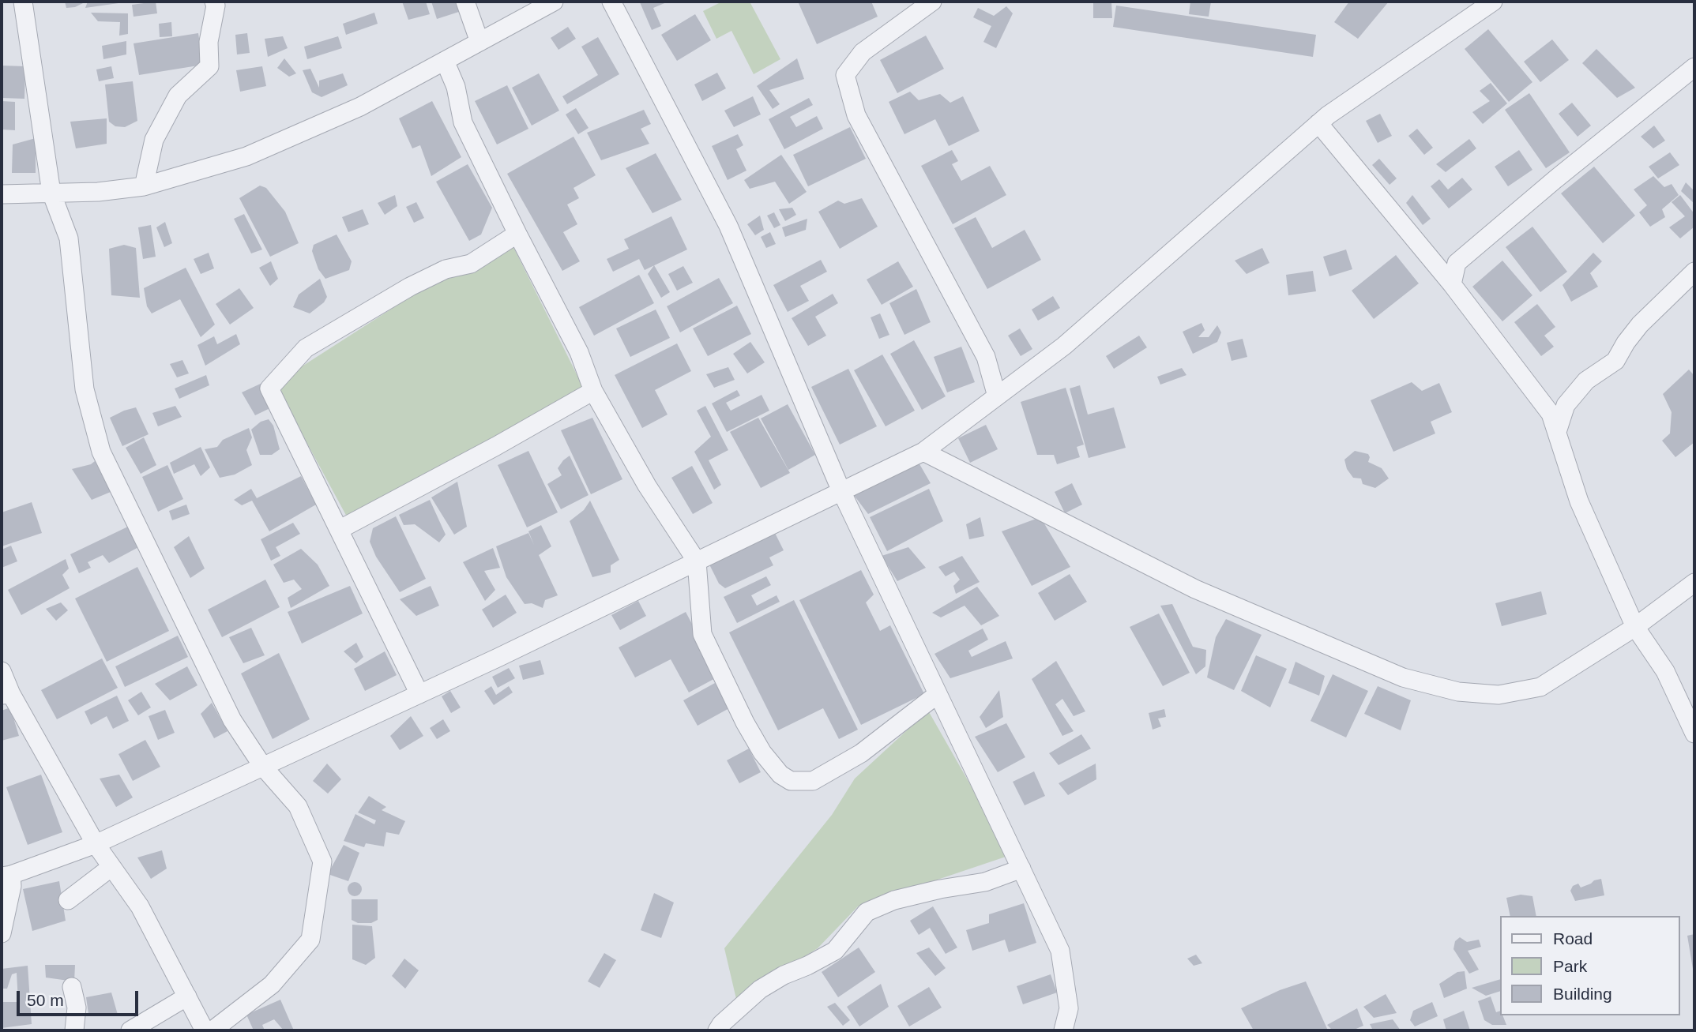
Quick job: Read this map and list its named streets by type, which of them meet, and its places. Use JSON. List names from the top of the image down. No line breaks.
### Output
{"legend":["Road","Park","Building"],"scale_bar":"50 m"}
